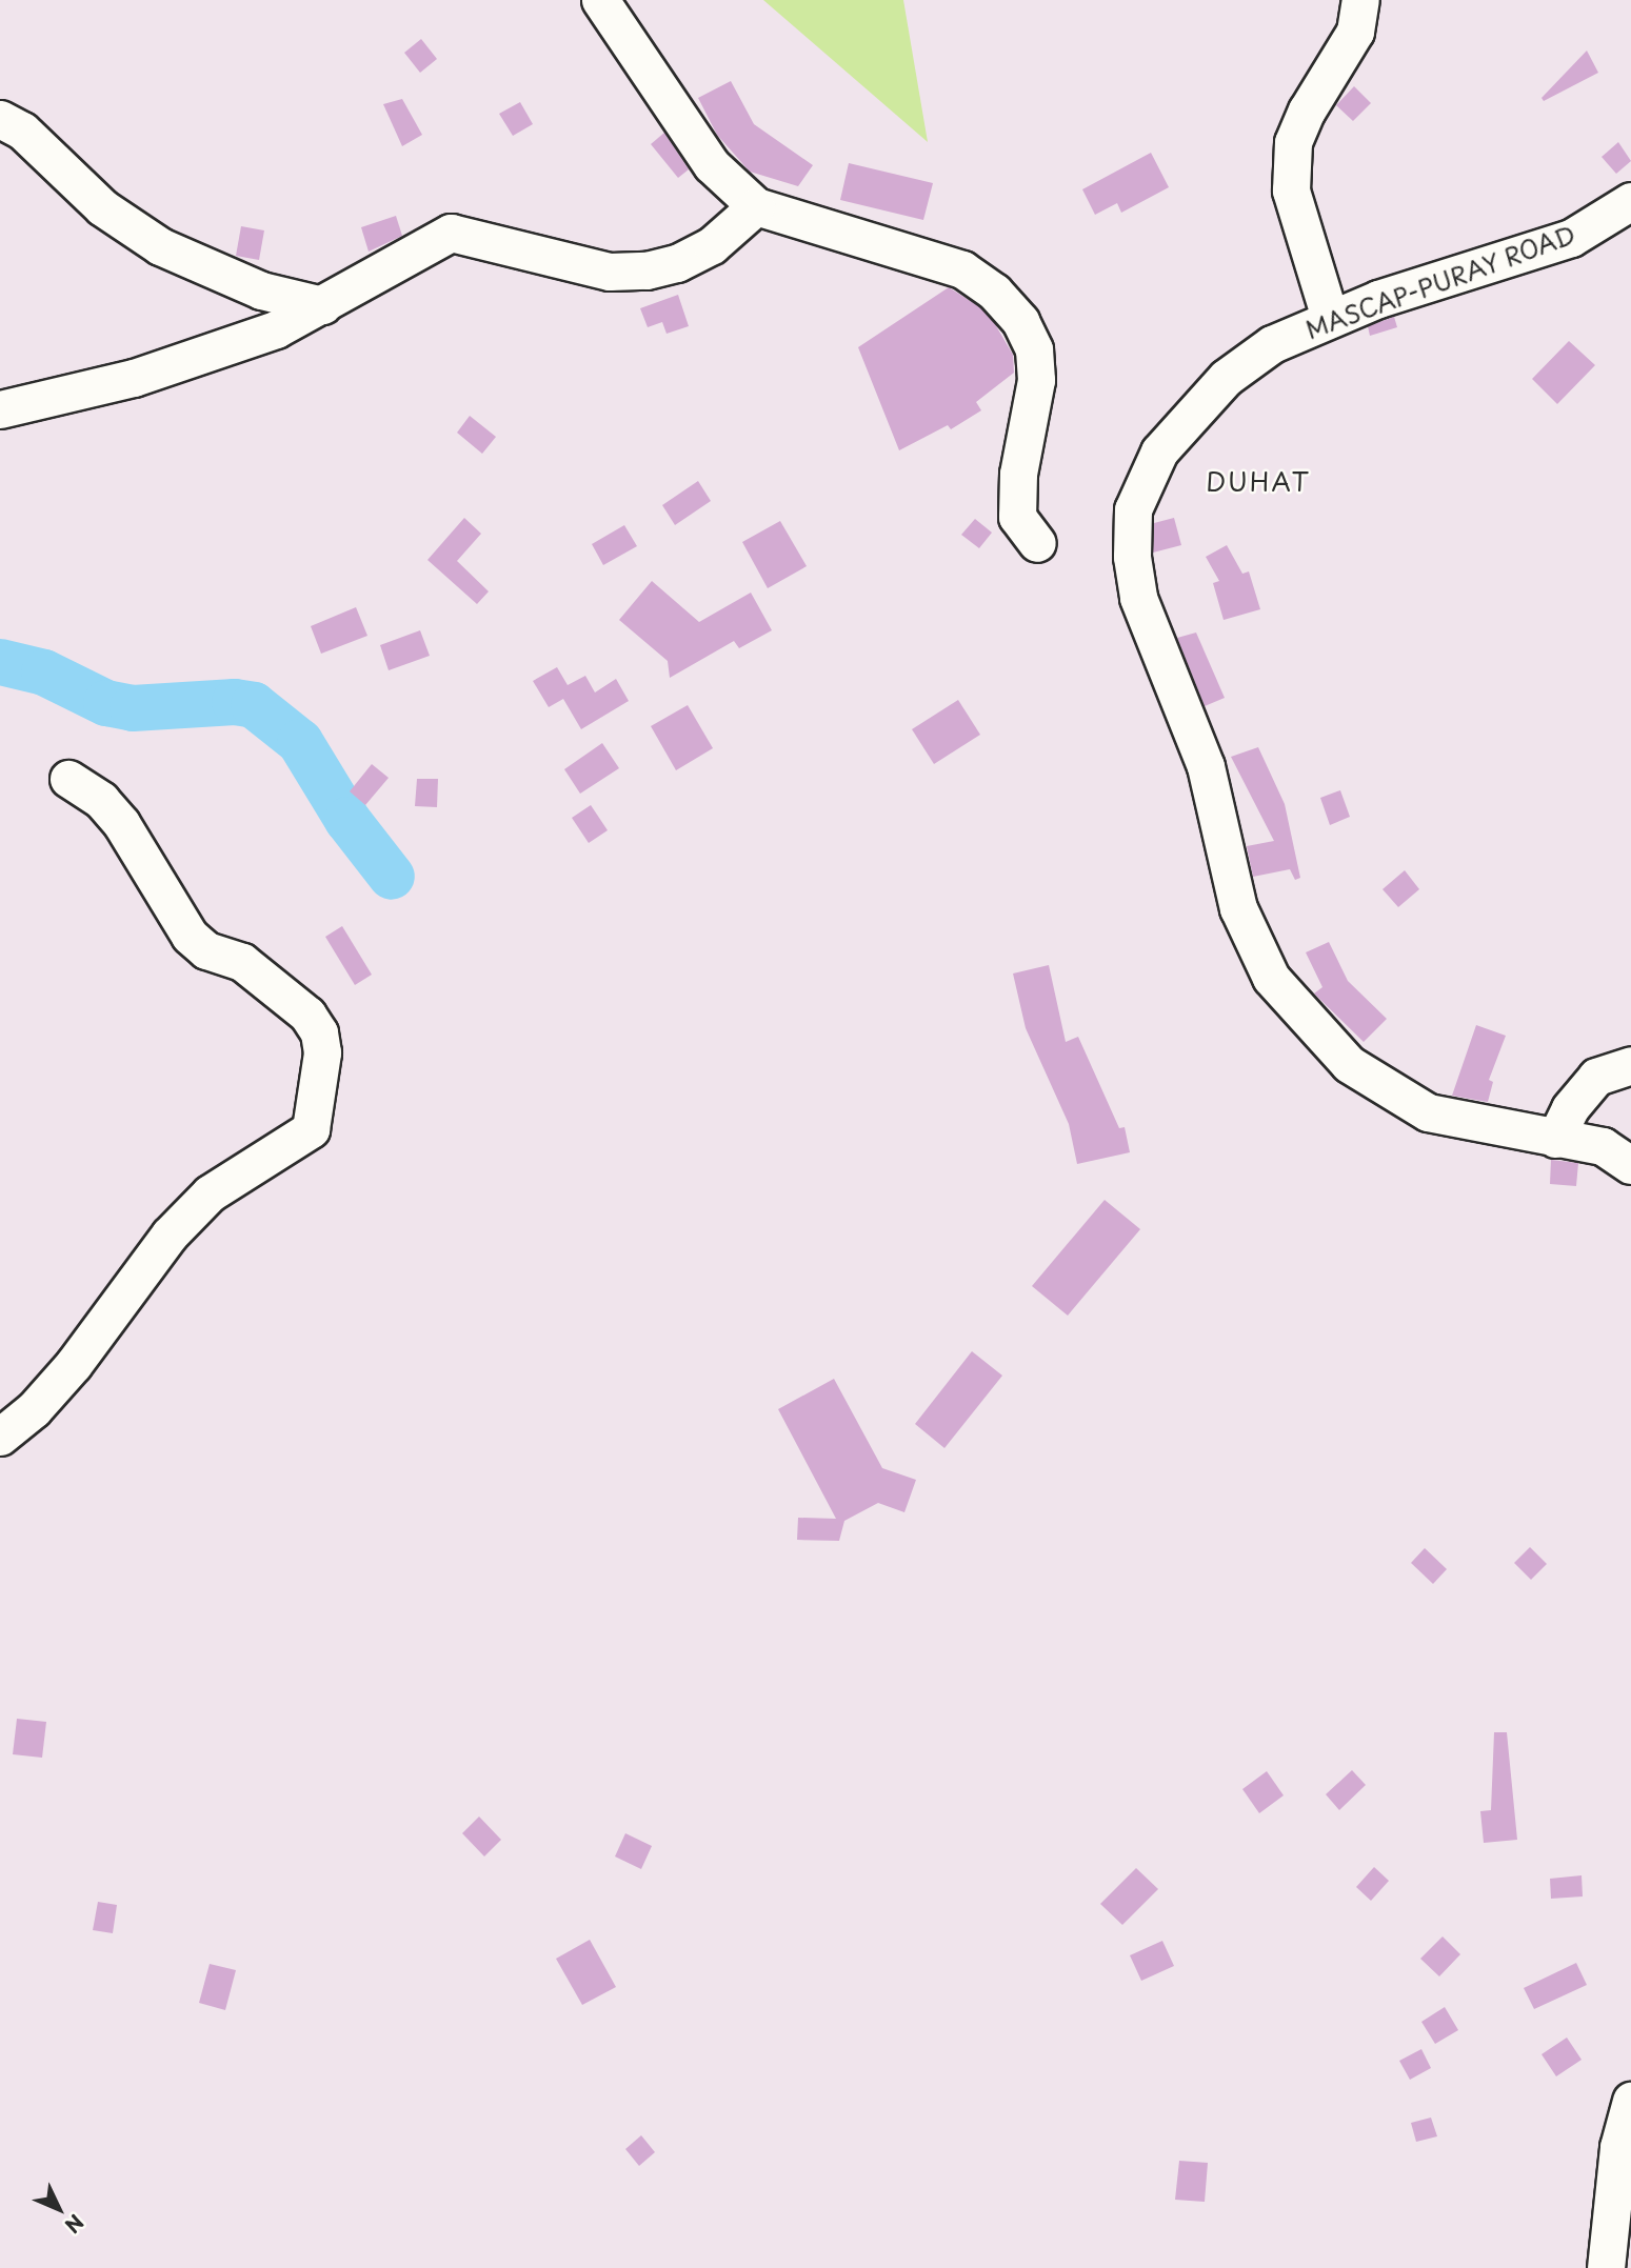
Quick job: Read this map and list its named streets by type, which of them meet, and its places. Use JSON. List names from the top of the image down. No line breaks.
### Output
{"streets":{"street":["MASCAP-PURAY ROAD"]},"districts":["DUHAT"],"north":"bottom right"}
